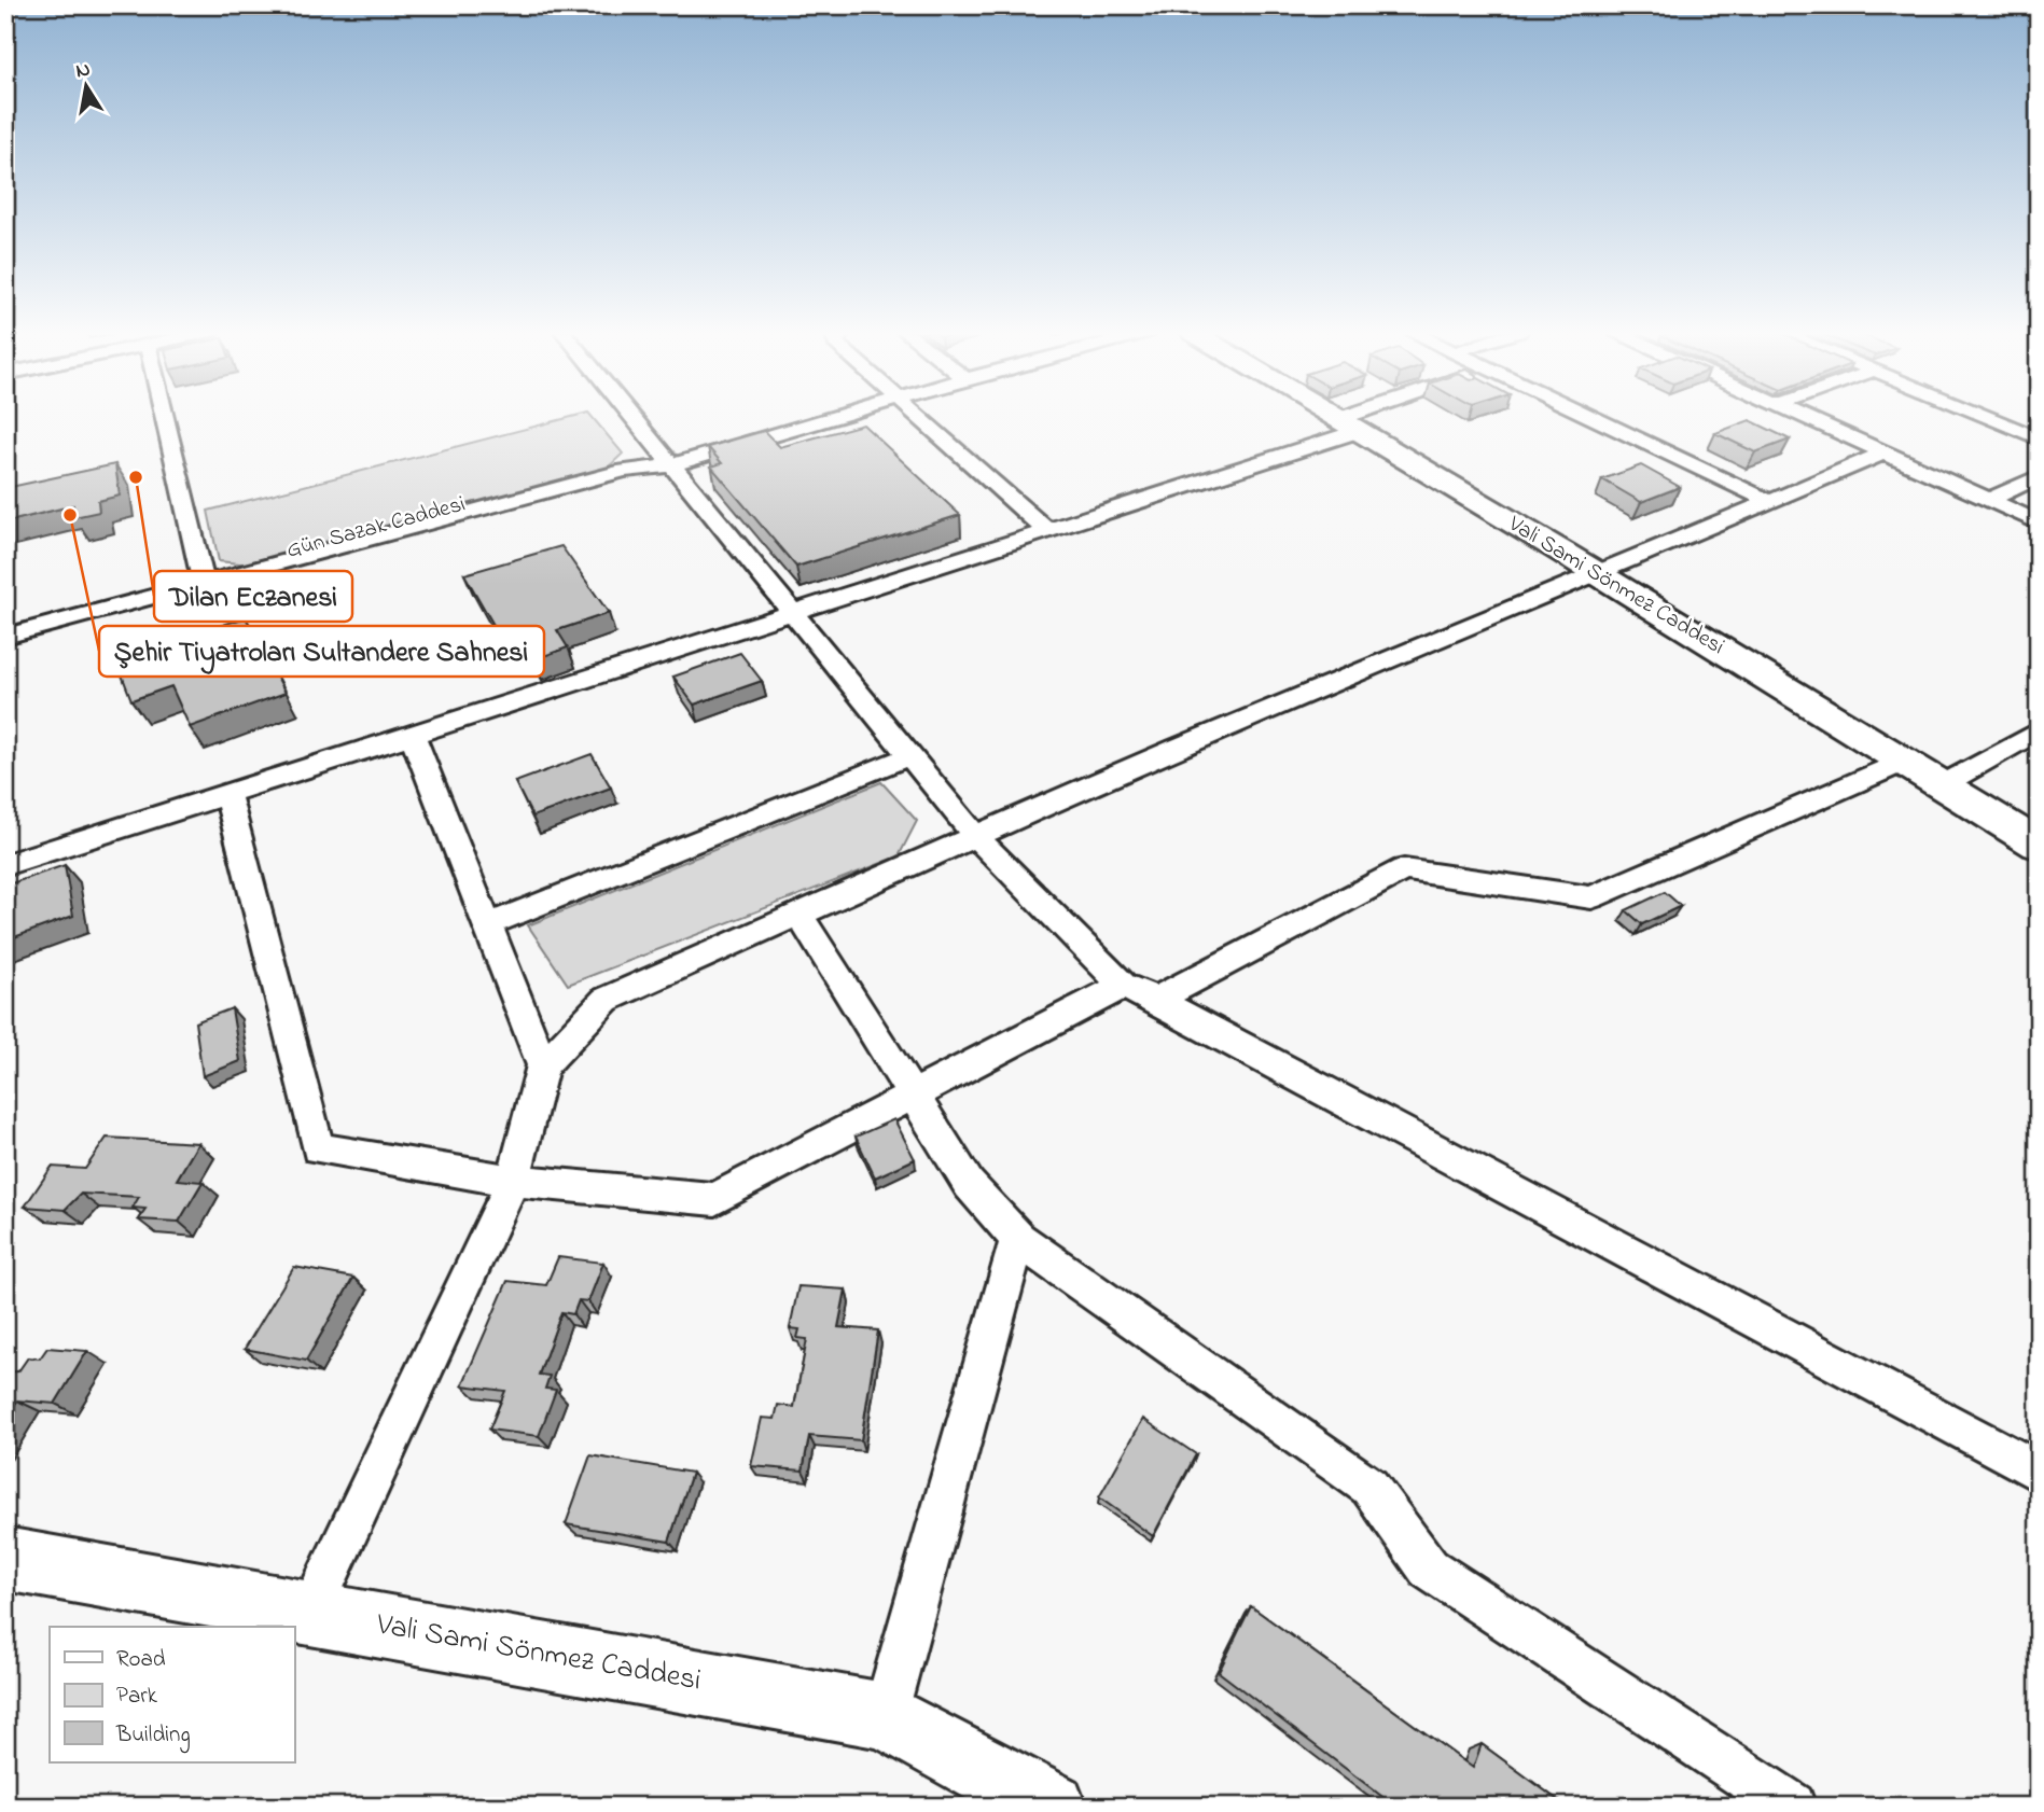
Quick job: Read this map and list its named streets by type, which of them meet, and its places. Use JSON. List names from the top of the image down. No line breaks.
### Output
{"streets":{"main road":["Vali Sami Sönmez Caddesi"],"street":["Gün Sazak Caddesi"]},"places":["Dilan Eczanesi","Şehir Tiyatroları Sultandere Sahnesi"],"legend":["Road","Park","Building"],"north":"top"}
